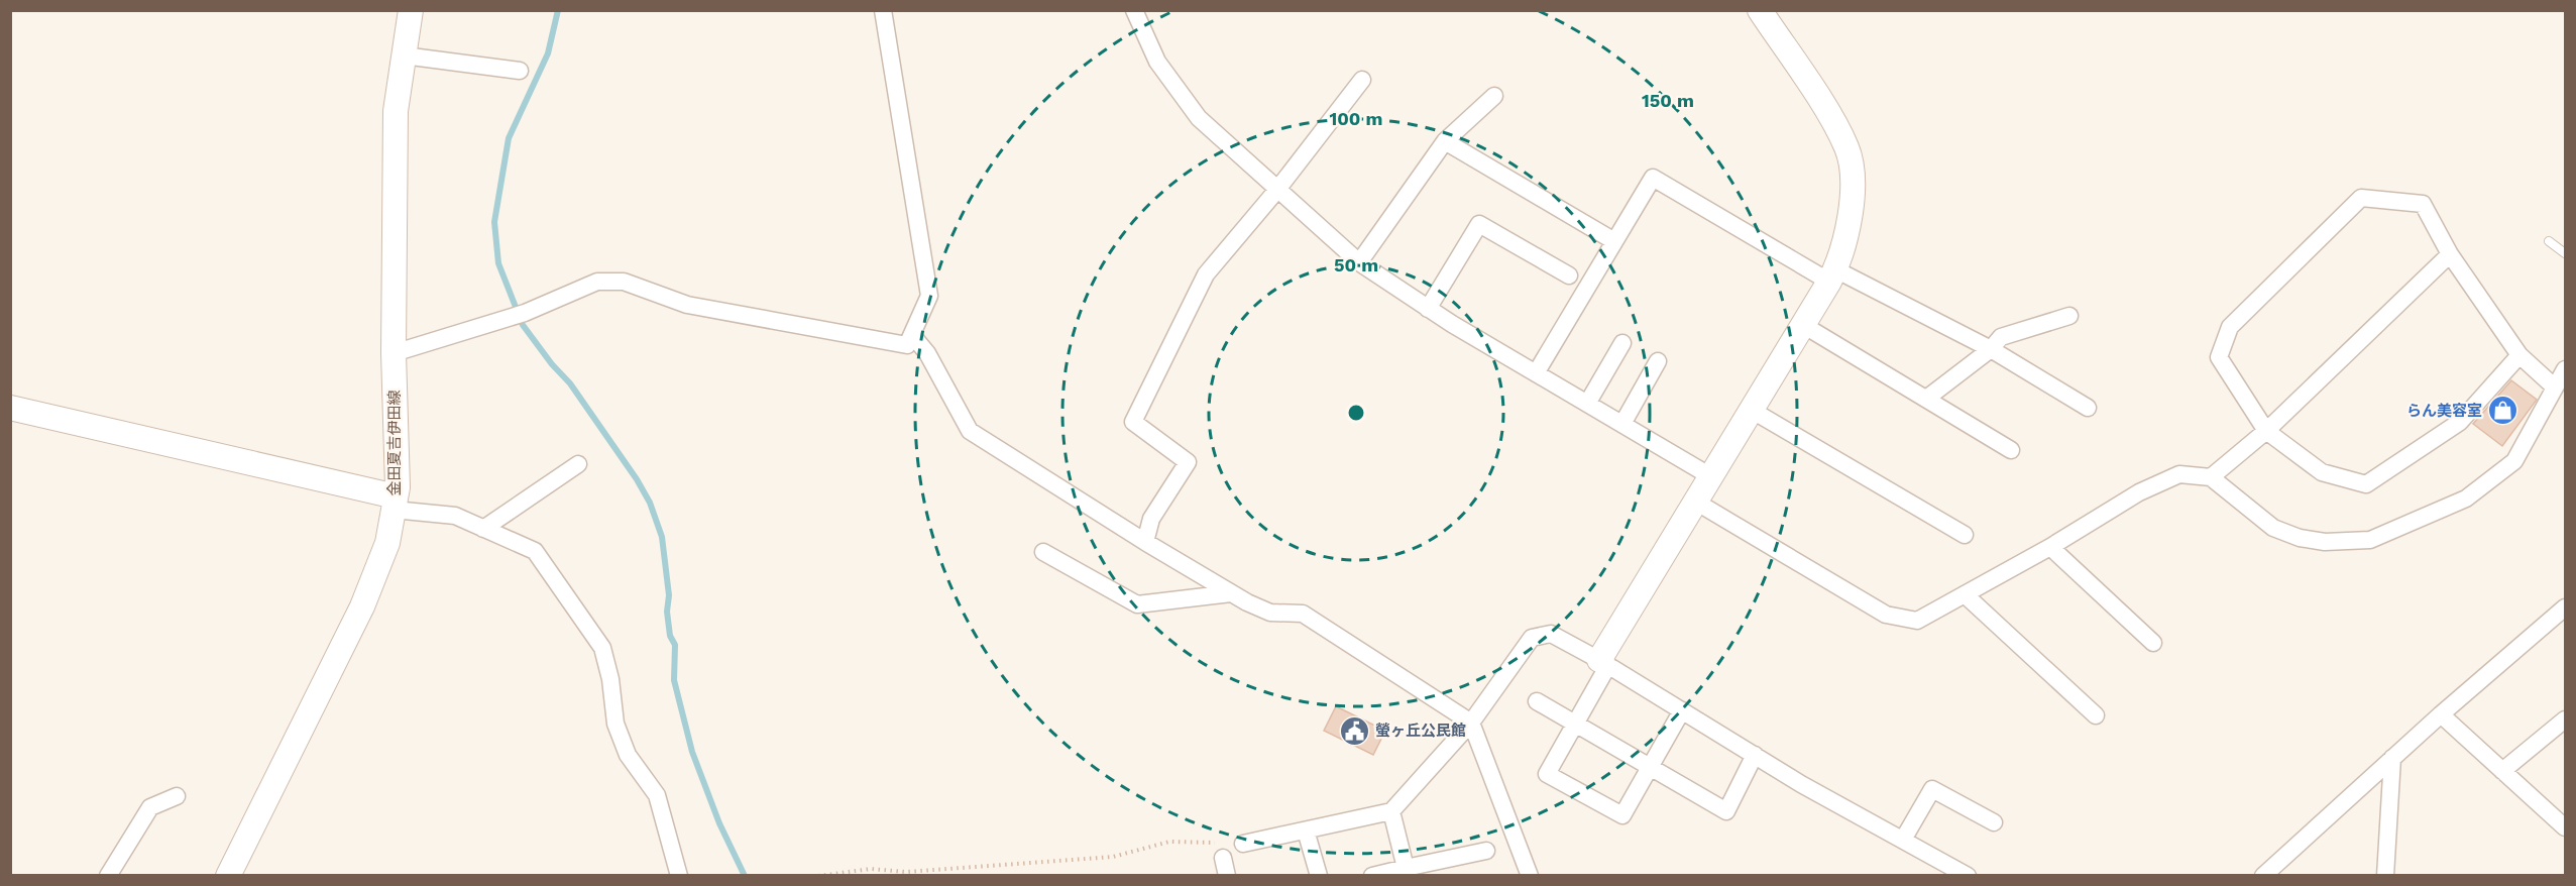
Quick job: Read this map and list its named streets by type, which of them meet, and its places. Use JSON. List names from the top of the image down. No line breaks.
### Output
{"streets":{"street":["金田夏吉伊田線"]},"places":{"shop":["らん美容室"],"public building":["螢ヶ丘公民館"]},"rings":["150 m","100 m","50 m"]}
